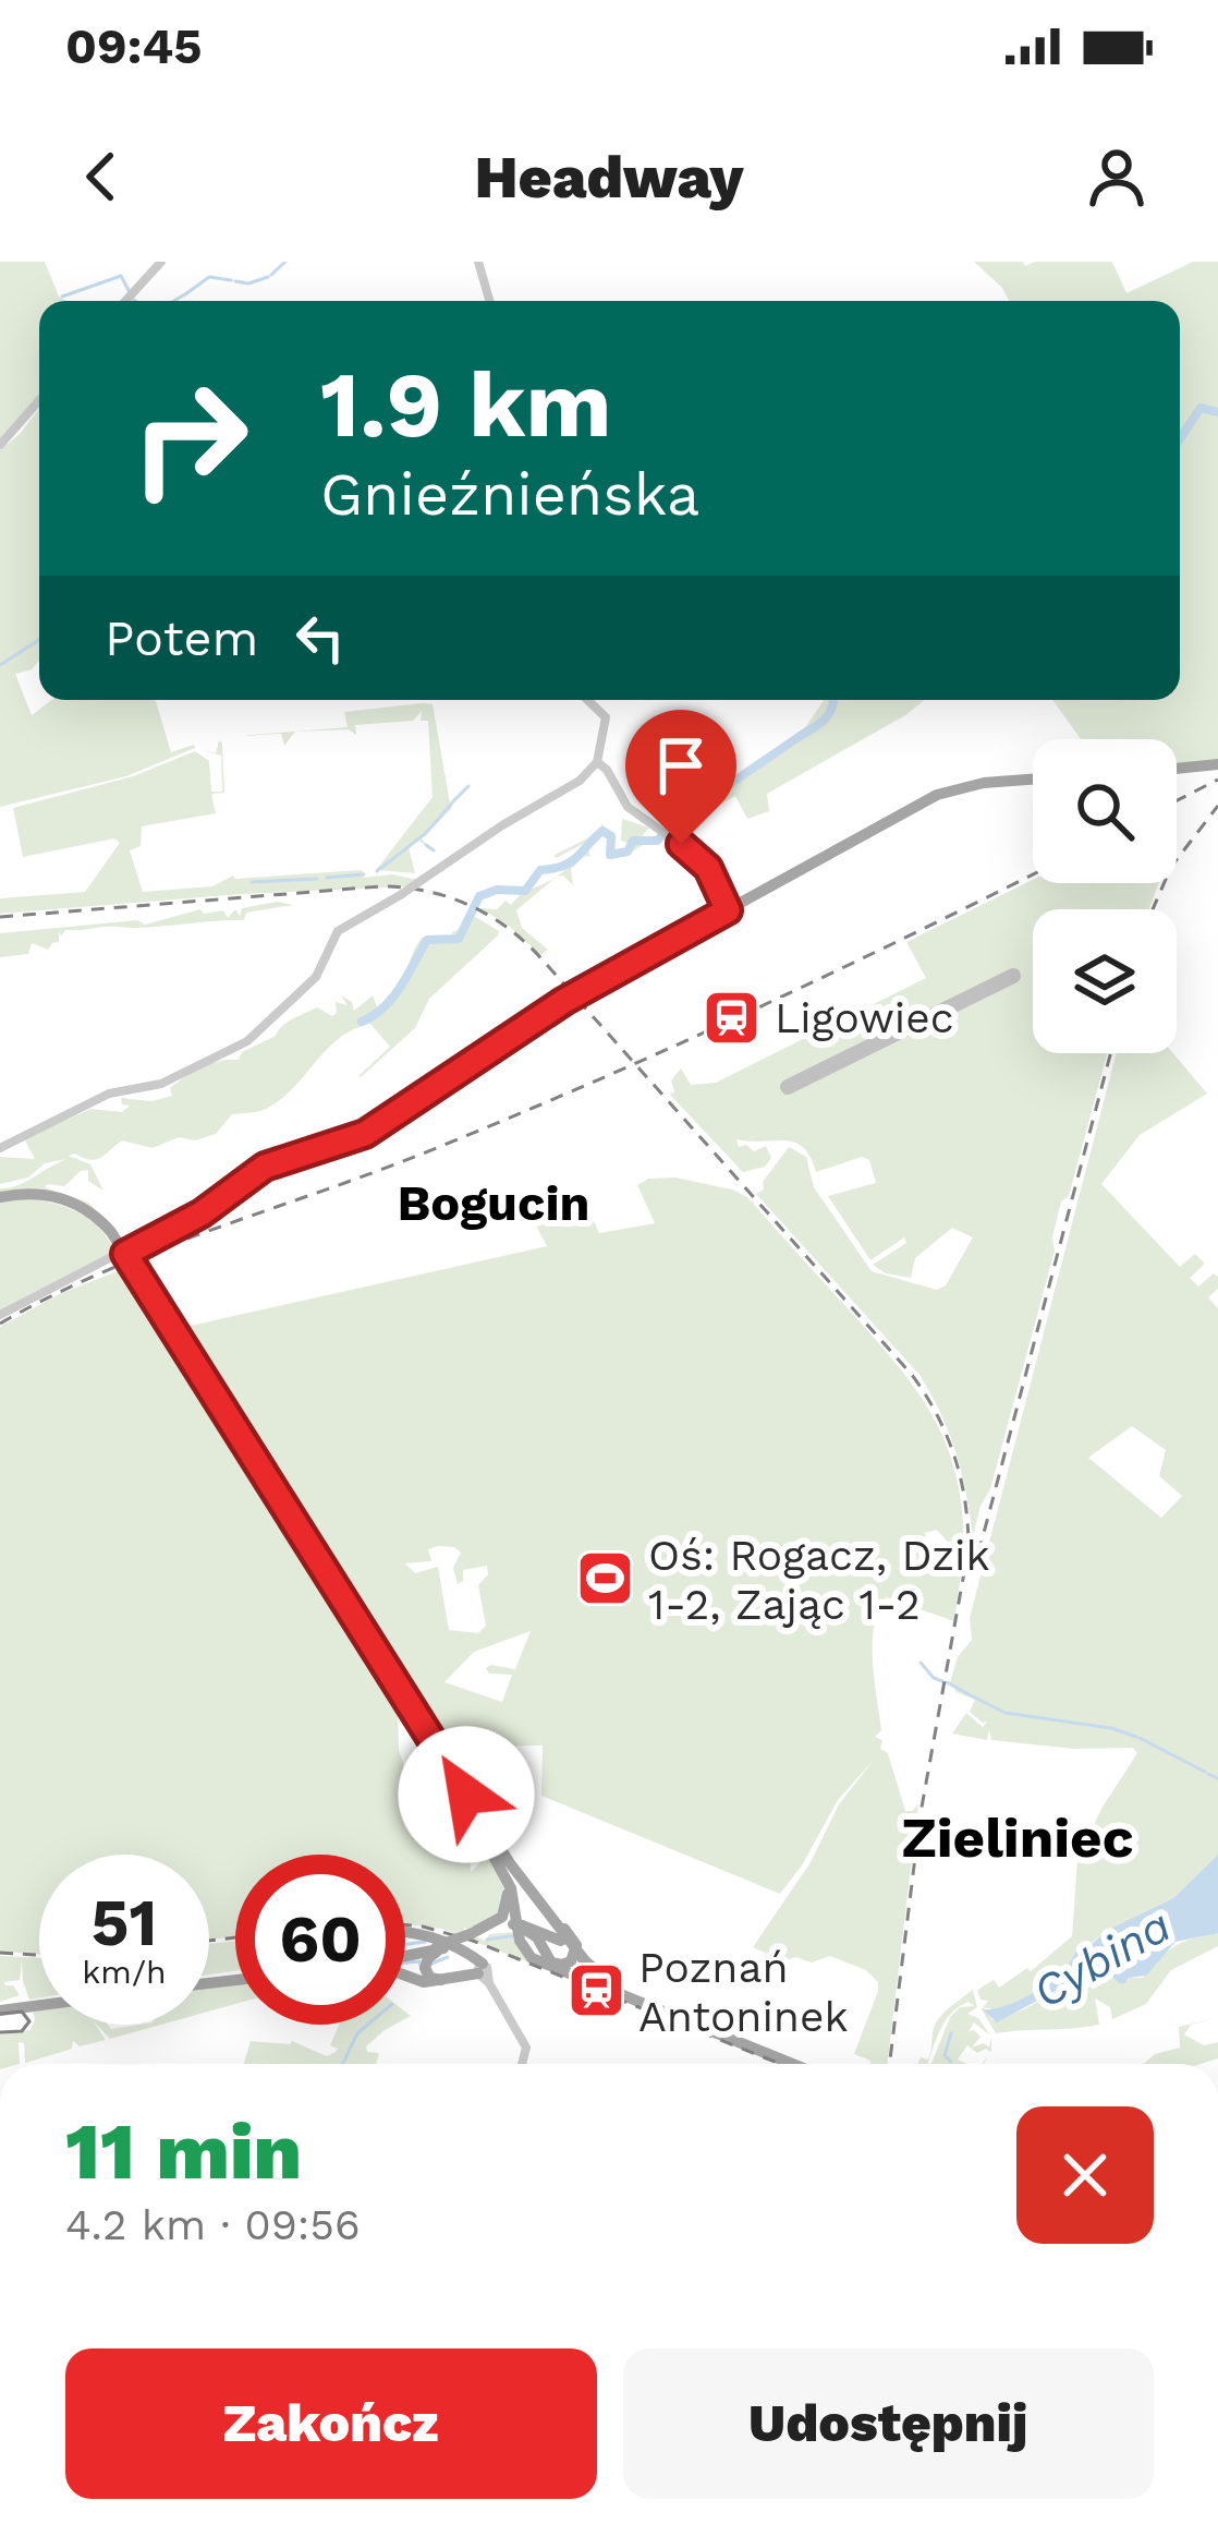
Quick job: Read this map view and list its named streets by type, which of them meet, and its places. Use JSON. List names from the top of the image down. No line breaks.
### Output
{"districts":["Bogucin","Zieliniec"],"water":["Cybina"],"places":{"station":["Ligowiec","Poznań Antoninek"],"sports":["Oś: Rogacz, Dzik 1-2, Zając 1-2"]},"page":{"status":"09:45","header":"Headway","turn":["1.9 km","Gnieźnieńska"],"then":"Potem","speed":"51 km/h","limit":"60","heading":["11 min","4.2 km · 09:56"],"buttons":["Zakończ","Udostępnij"]}}
